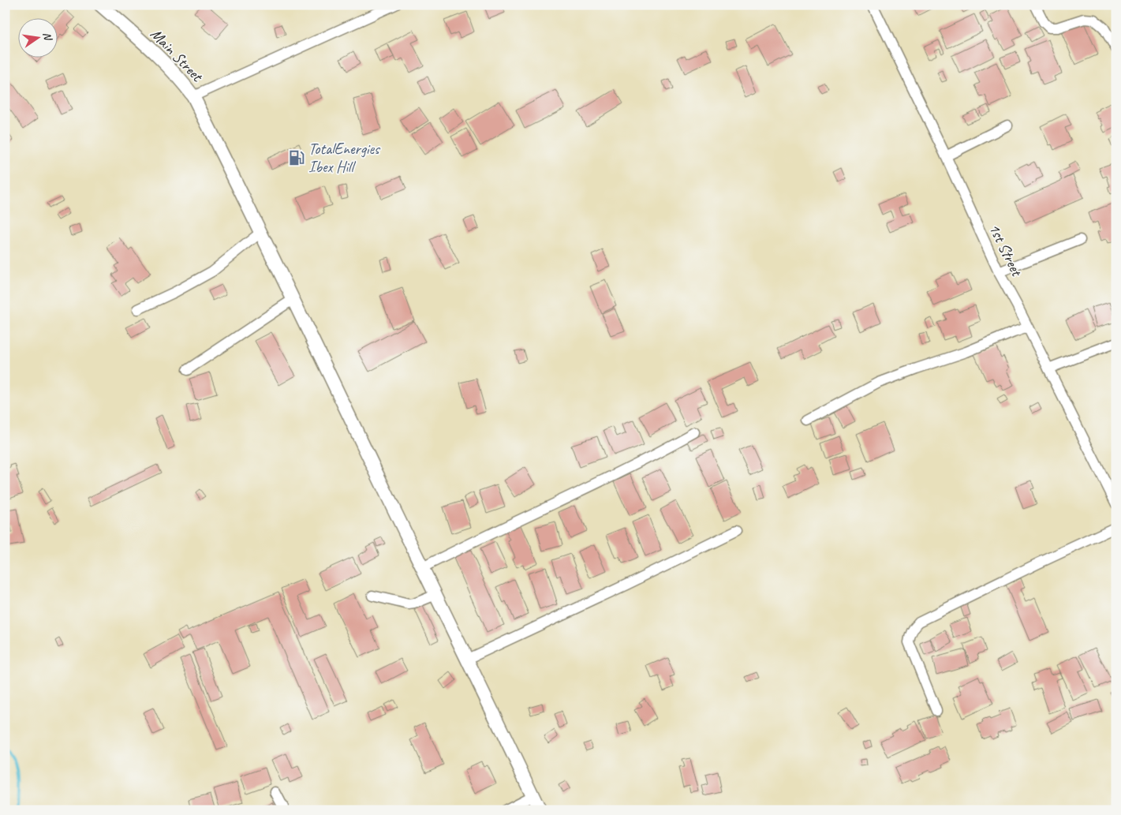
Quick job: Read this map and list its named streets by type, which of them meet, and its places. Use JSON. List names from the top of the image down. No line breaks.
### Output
{"streets":{"main road":["Main Street"],"street":["1st Street"]},"places":{"fuel station":["TotalEnergies Ibex Hill"]},"north":"right"}
